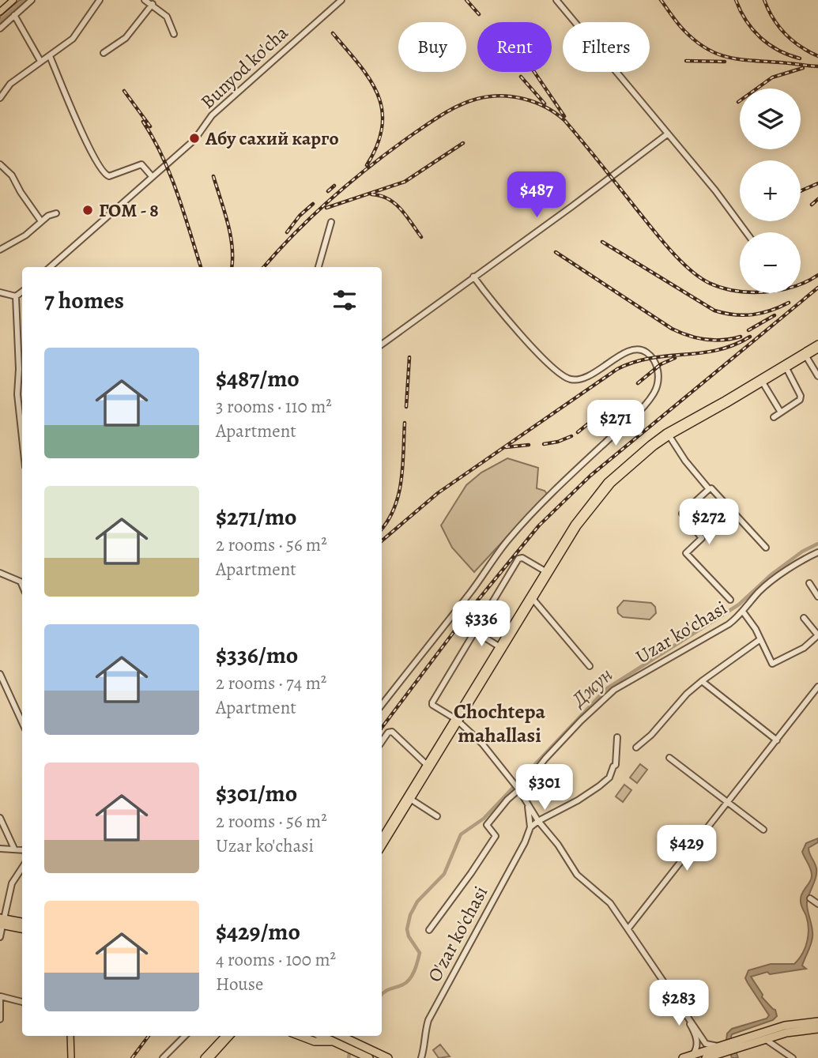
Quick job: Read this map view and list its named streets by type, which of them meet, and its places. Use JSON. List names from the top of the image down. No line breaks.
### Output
{"streets":{"street":["Bunyod ko'cha","Uzar ko'chasi","O'zar ko'chasi"]},"districts":["Chochtepa mahallasi"],"water":["Джун"],"places":["Абу сахий карго","ГОМ - 8"],"page":{"chip":["Buy","Rent","Filters"],"map_buttons":["+","−"],"price":["$487","$271","$272","$336","$301","$429","$283"],"heading":"7 homes","list":[{"name":"$487/mo","note":"3 rooms · 110 m² · Apartment"},{"name":"$271/mo","note":"2 rooms · 56 m² · Apartment"},{"name":"$336/mo","note":"2 rooms · 74 m² · Apartment"},{"name":"$301/mo","note":"2 rooms · 56 m² · Uzar ko'chasi"},{"name":"$429/mo","note":"4 rooms · 100 m² · House"}]}}
